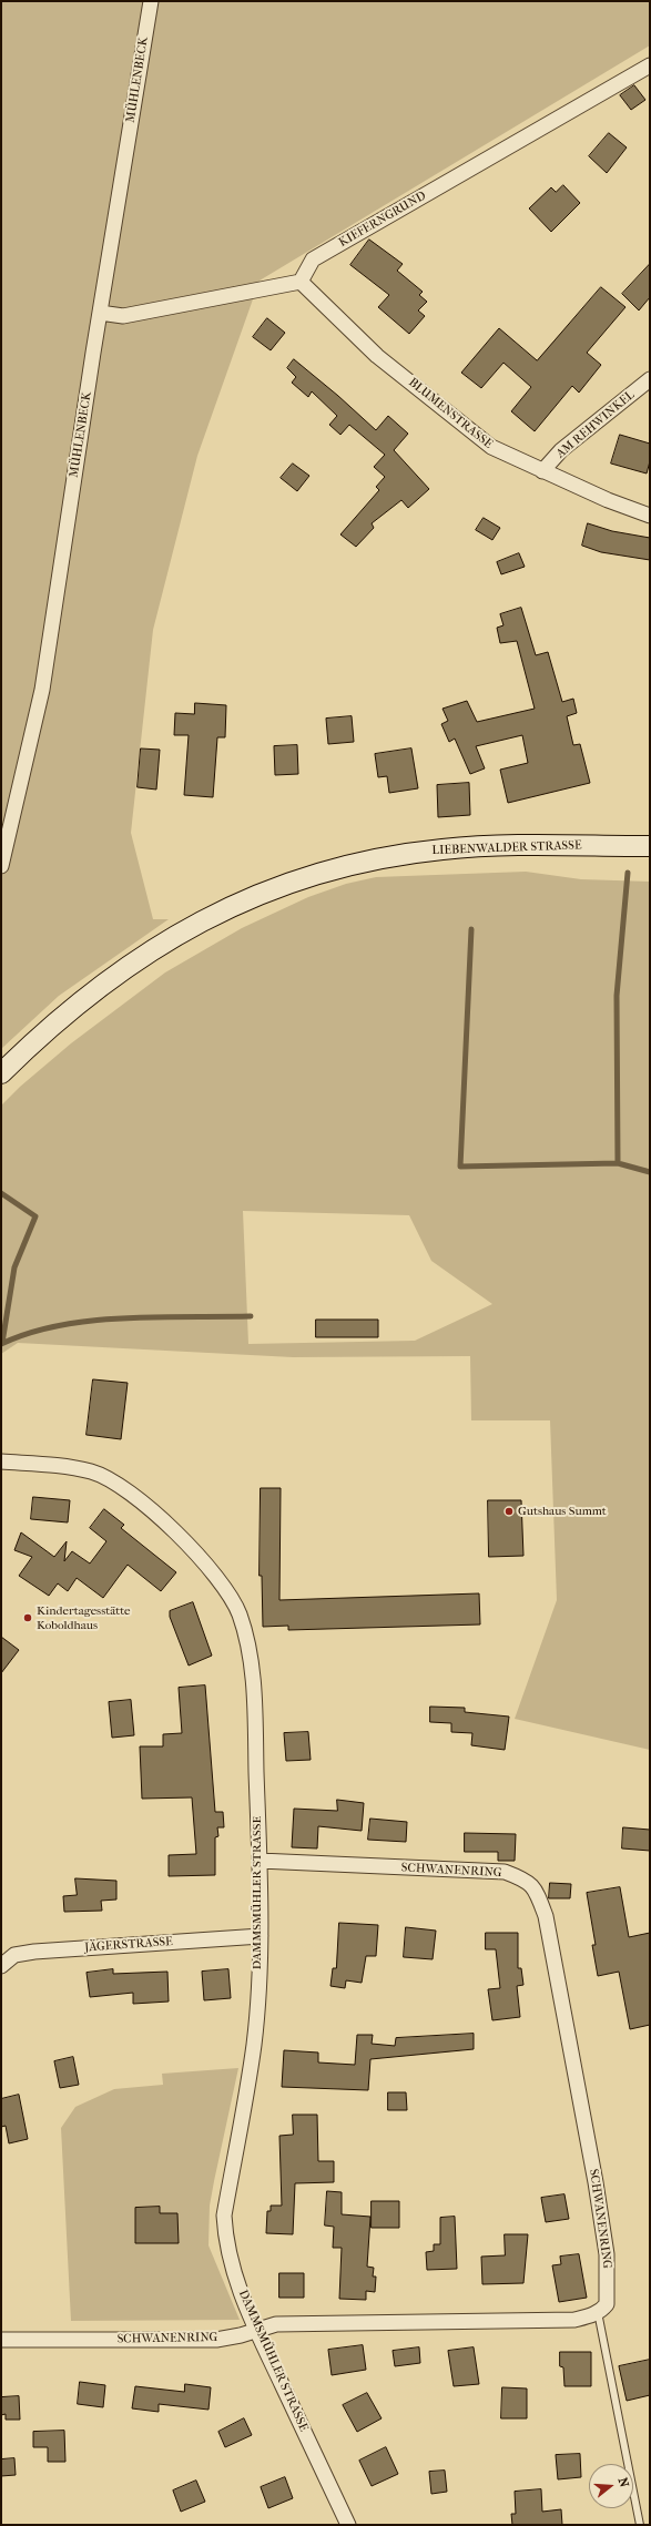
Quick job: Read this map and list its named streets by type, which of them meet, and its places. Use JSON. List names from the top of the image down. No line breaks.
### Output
{"streets":{"main road":["LIEBENWALDER STRASSE"],"street":["MÜHLENBECK","KIEFERNGRUND","BLUMENSTRASSE","AM REHWINKEL","SCHWANENRING","DAMMSMÜHLER STRASSE","JÄGERSTRASSE"]},"crossings":[["KIEFERNGRUND","BLUMENSTRASSE"],["BLUMENSTRASSE","AM REHWINKEL"],["SCHWANENRING","DAMMSMÜHLER STRASSE"],["DAMMSMÜHLER STRASSE","JÄGERSTRASSE"]],"places":["Gutshaus Summt","Kindertagesstätte Koboldhaus"],"north":"right"}
